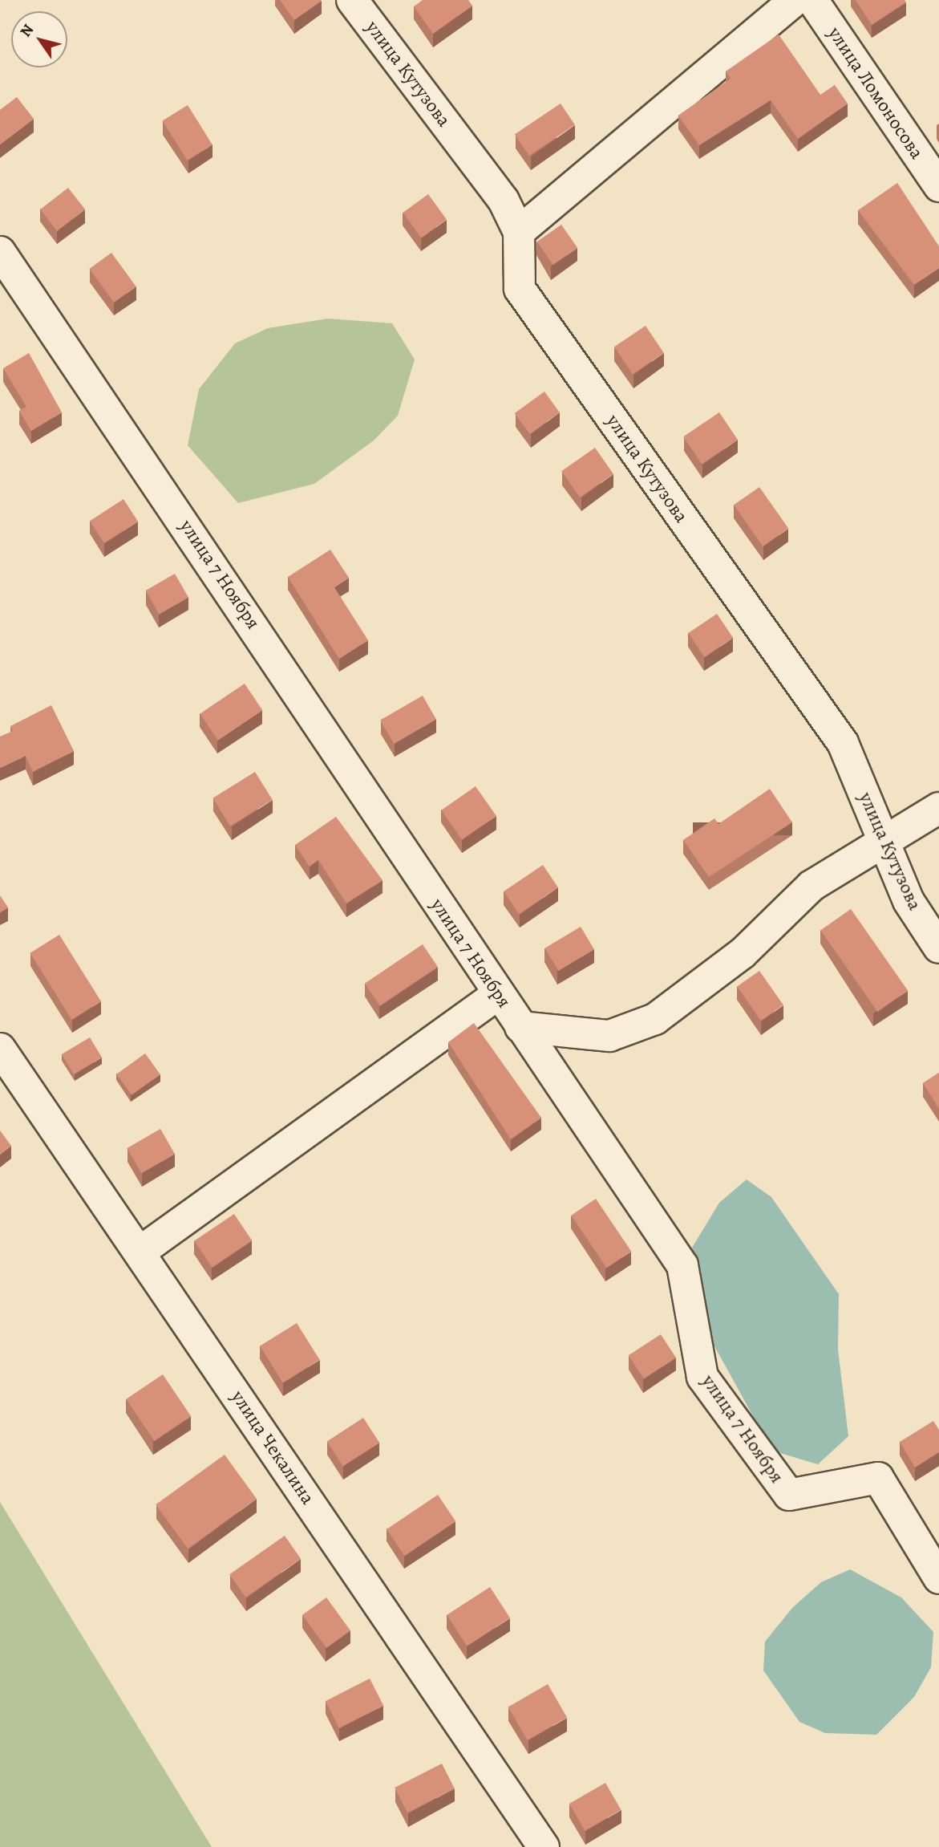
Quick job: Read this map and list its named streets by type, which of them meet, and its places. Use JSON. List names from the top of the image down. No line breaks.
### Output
{"streets":{"street":["улица Кутузова","улица Ломоносова","улица 7 Ноября","улица Чекалина"]},"north":"top left"}
